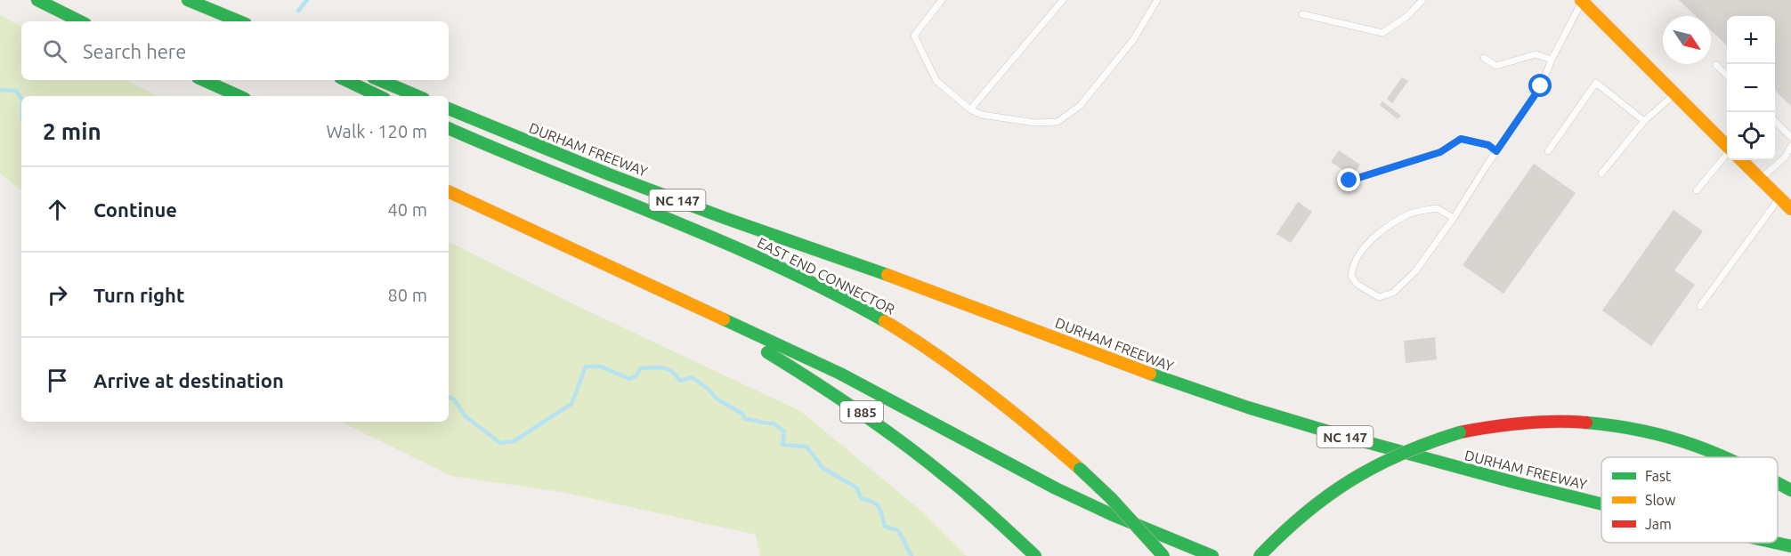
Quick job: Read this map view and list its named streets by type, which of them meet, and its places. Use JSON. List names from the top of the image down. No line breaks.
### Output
{"streets":{"main road":["DURHAM FREEWAY","NC 147","EAST END CONNECTOR","I 885"]},"legend":["Fast","Slow","Jam"],"north":"bottom right","page":{"map_buttons":["+","−"],"search":"Search here","heading":["2 min","Walk · 120 m"],"list":[["Continue","40 m"],["Turn right","80 m"],"Arrive at destination"]}}
